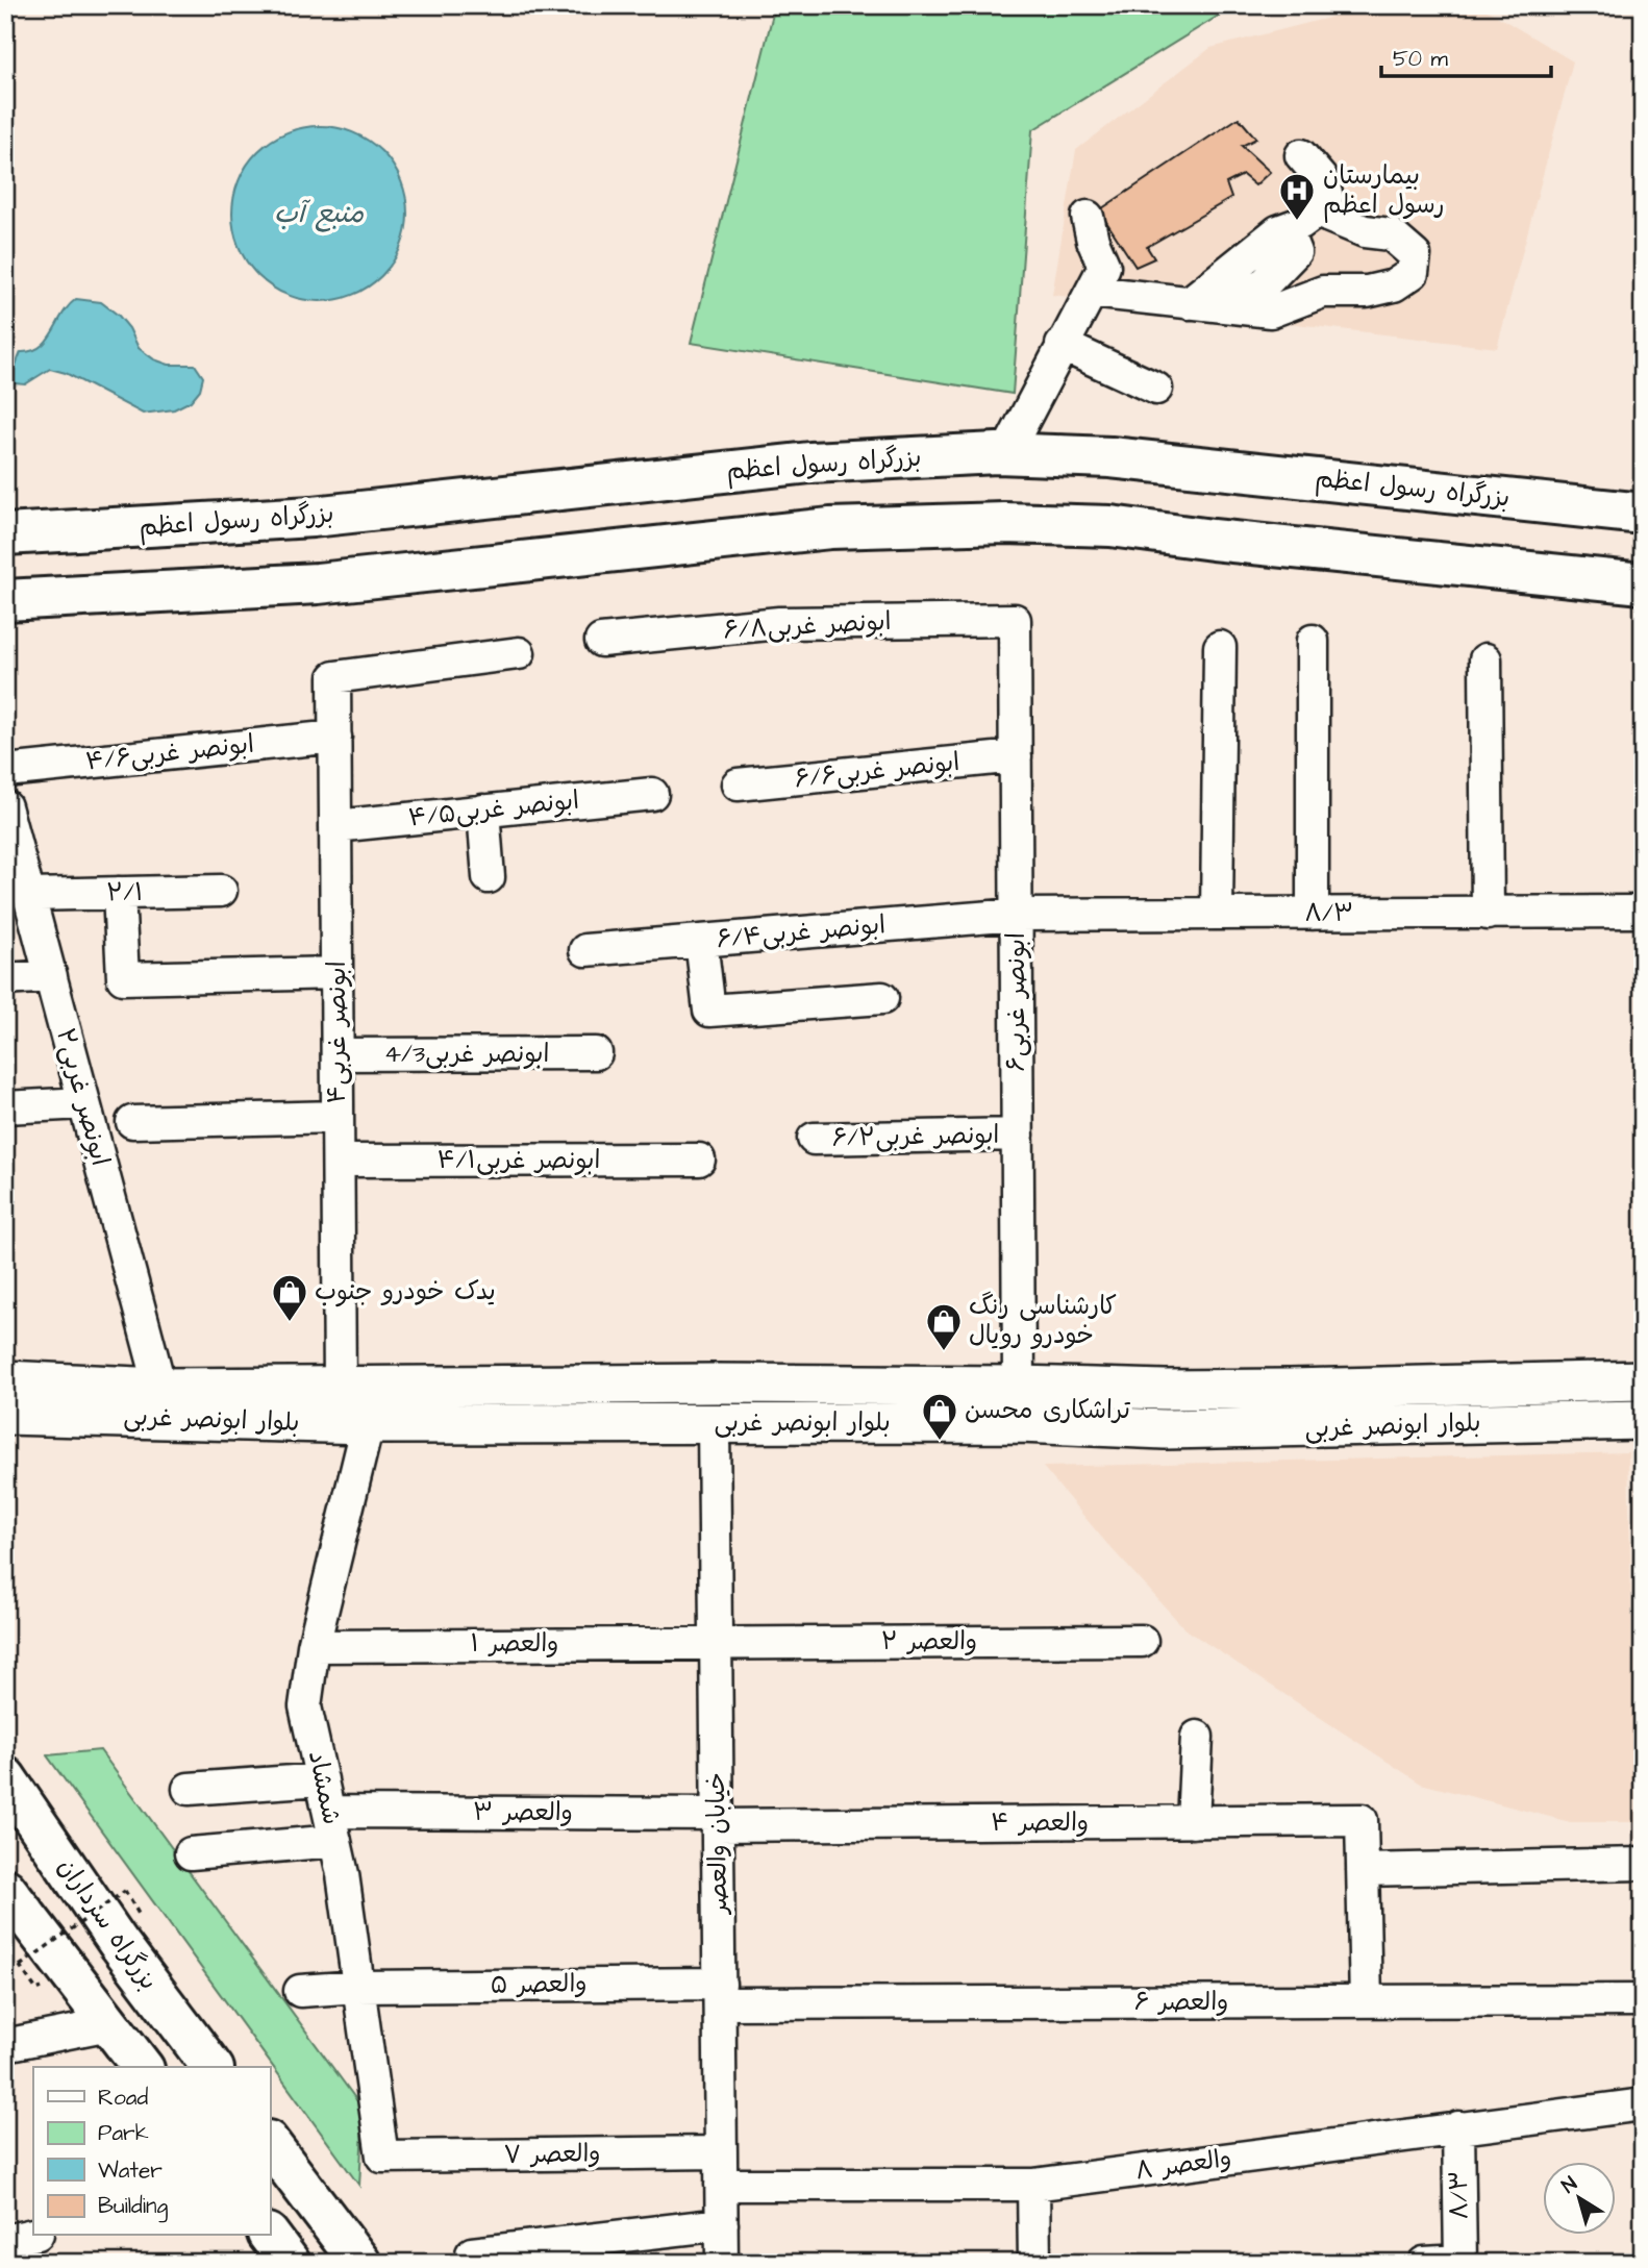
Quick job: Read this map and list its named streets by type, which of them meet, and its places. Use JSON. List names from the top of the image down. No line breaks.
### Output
{"streets":{"highway":["بزرگراه رسول اعظم","بزرگراه سرداران"],"main road":["بلوار ابونصر غربی"],"street":["۶/۸ابونصر غربی","۴/۶ابونصر غربی","۶/۶ابونصر غربی","۴/۵ابونصر غربی","۲/۱","۸/۳","۶/۴ابونصر غربی","۶ابونصر غربی","۴ابونصر غربی","4/3ابونصر غربی","۲ابونصر غربی","۶/۲ابونصر غربی","۴/۱ابونصر غربی","والعصر ۲","والعصر ۱","شمشاد","والعصر ۳","والعصر ۴","خیابان والعصر","والعصر ۵","والعصر ۶","والعصر ۷","والعصر ۸"]},"crossings":[["۶/۸ابونصر غربی","۶ابونصر غربی"],["۴/۶ابونصر غربی","۴ابونصر غربی"],["۶/۶ابونصر غربی","۶ابونصر غربی"],["۴/۵ابونصر غربی","۴ابونصر غربی"],["۲/۱","۲ابونصر غربی"],["۸/۳","۶/۴ابونصر غربی"],["۸/۳","۶ابونصر غربی"],["۸/۳","والعصر ۸"],["۶/۴ابونصر غربی","۶ابونصر غربی"],["۶ابونصر غربی","۶/۲ابونصر غربی"],["۶ابونصر غربی","بلوار ابونصر غربی"],["۴ابونصر غربی","4/3ابونصر غربی"],["۴ابونصر غربی","۴/۱ابونصر غربی"],["۴ابونصر غربی","بلوار ابونصر غربی"],["۲ابونصر غربی","بلوار ابونصر غربی"],["بلوار ابونصر غربی","شمشاد"],["بلوار ابونصر غربی","خیابان والعصر"],["والعصر ۲","والعصر ۱"],["والعصر ۲","خیابان والعصر"],["والعصر ۱","شمشاد"],["والعصر ۱","خیابان والعصر"],["شمشاد","والعصر ۳"],["شمشاد","والعصر ۵"],["شمشاد","والعصر ۷"],["والعصر ۳","والعصر ۴"],["والعصر ۳","خیابان والعصر"],["والعصر ۴","خیابان والعصر"],["خیابان والعصر","والعصر ۵"],["خیابان والعصر","والعصر ۶"],["خیابان والعصر","والعصر ۷"],["خیابان والعصر","والعصر ۸"],["والعصر ۵","والعصر ۶"]],"water":["منبع آب"],"places":{"hospital":["بیمارستان رسول اعظم"],"shop":["یدک خودرو جنوب","کارشناسی رنگ خودرو رویال","تراشکاری محسن"]},"legend":["Road","Park","Water","Building"],"scale_bar":"50 m","north":"top left"}
